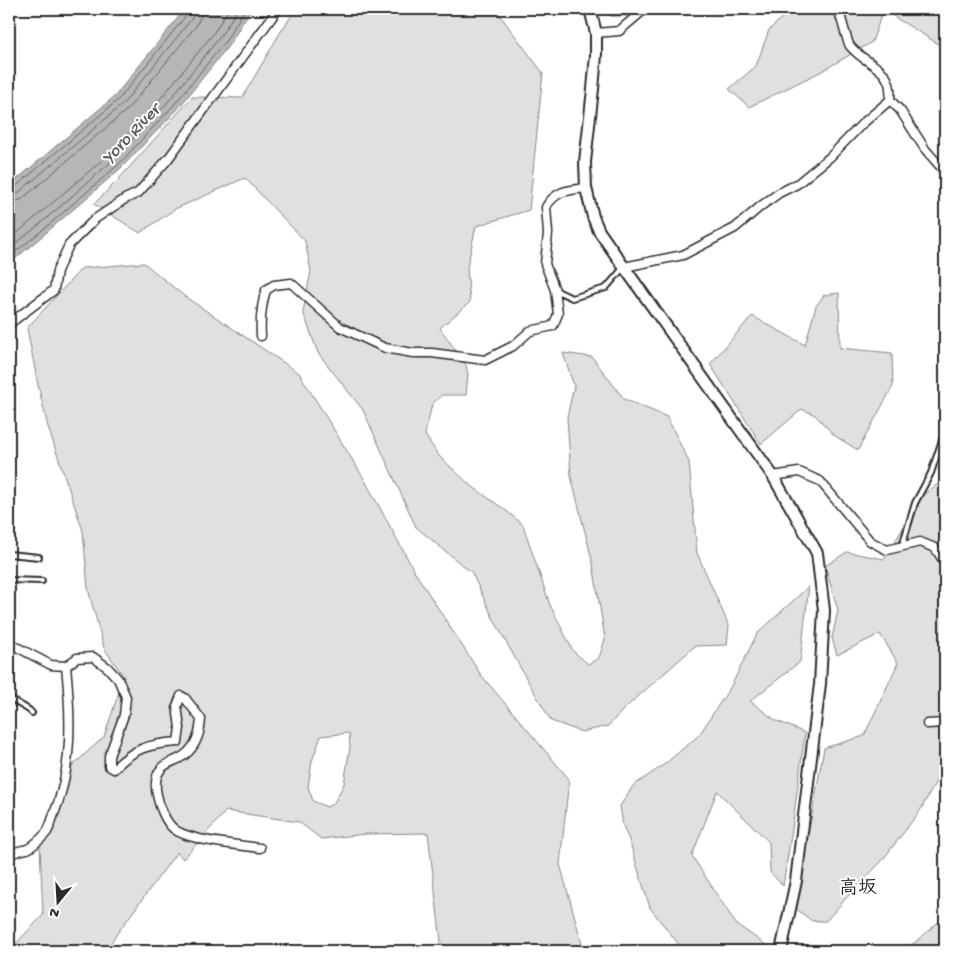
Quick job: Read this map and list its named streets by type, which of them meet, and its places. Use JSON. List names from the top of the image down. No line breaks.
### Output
{"districts":["高坂"],"water":["Yoro River"],"north":"bottom"}
